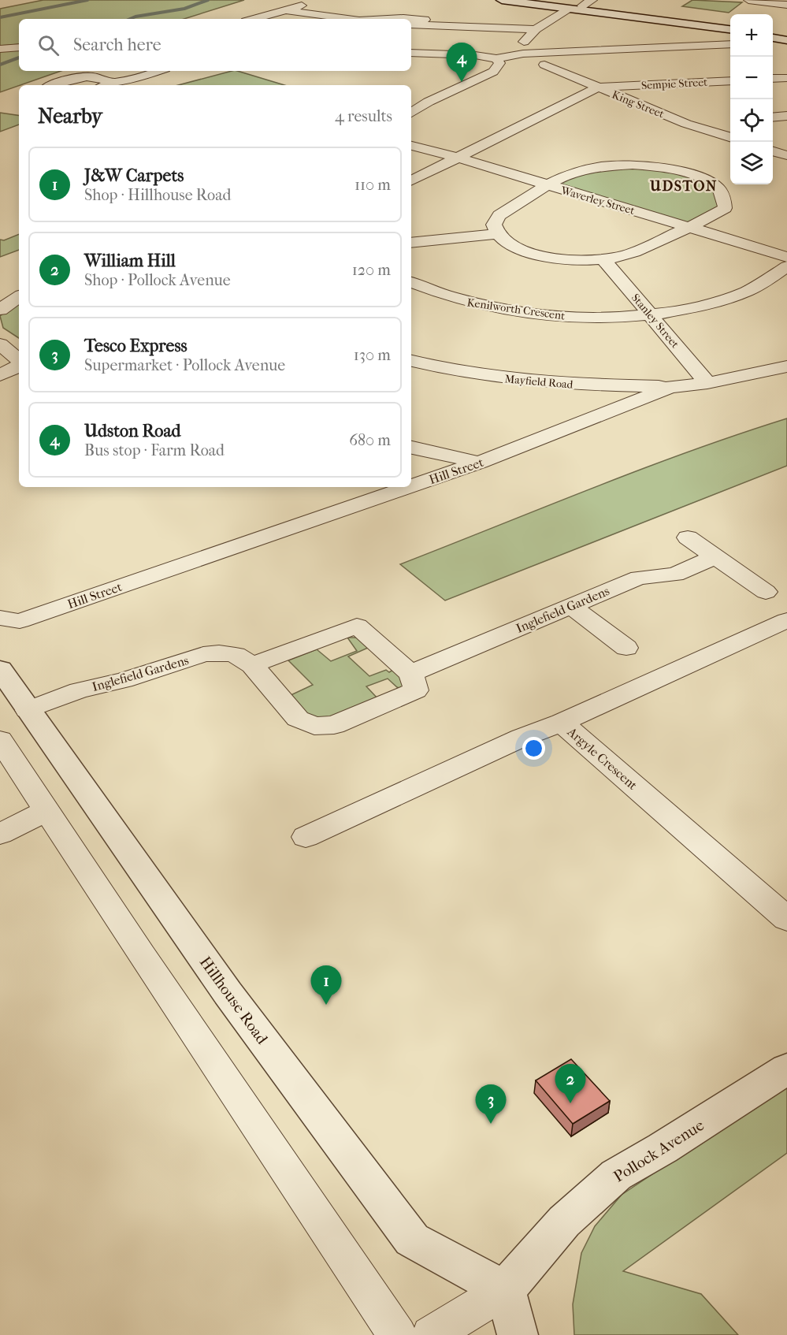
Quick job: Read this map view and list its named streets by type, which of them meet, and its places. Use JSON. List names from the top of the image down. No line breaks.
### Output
{"streets":{"street":["Sempie Street","King Street","Waverley Street","Kenilworth Crescent","Stanley Street","Mayfield Road","Hill Street","Inglefield Gardens","Argyle Crescent","Hillhouse Road","Pollock Avenue"]},"crossings":[["Sempie Street","King Street"],["Sempie Street","Waverley Street"],["Kenilworth Crescent","Stanley Street"],["Stanley Street","Hill Street"],["Mayfield Road","Hill Street"],["Inglefield Gardens","Hillhouse Road"],["Hillhouse Road","Pollock Avenue"]],"districts":["UDSTON"],"page":{"map_buttons":["+","−"],"search":"Search here","pins":["4","1","2","3"],"heading":["Nearby","4 results"],"list":[{"mark":"1","name":"J&W Carpets","note":"Shop · Hillhouse Road","value":"110 m"},{"mark":"2","name":"William Hill","note":"Shop · Pollock Avenue","value":"120 m"},{"mark":"3","name":"Tesco Express","note":"Supermarket · Pollock Avenue","value":"130 m"},{"mark":"4","name":"Udston Road","note":"Bus stop · Farm Road","value":"680 m"}]}}
